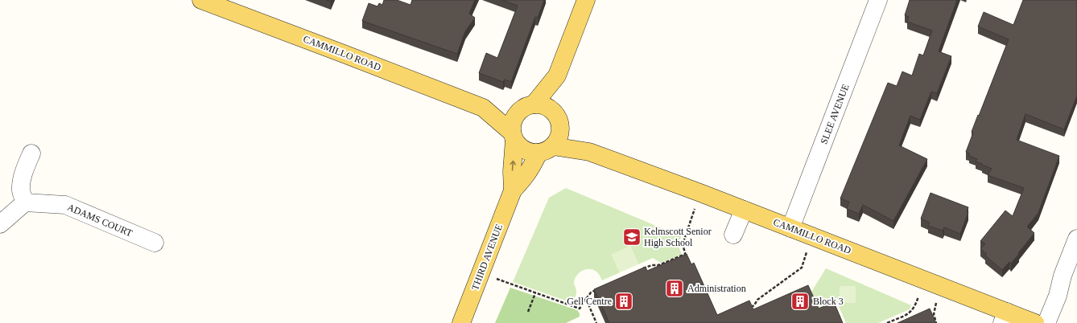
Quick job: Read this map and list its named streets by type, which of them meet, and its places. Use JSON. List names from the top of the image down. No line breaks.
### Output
{"streets":{"main road":["CAMMILLO ROAD","THIRD AVENUE"],"street":["SLEE AVENUE","ADAMS COURT"]},"crossings":[["CAMMILLO ROAD","SLEE AVENUE"],["CAMMILLO ROAD","THIRD AVENUE"]],"places":{"school or university":["Kelmscott Senior High School"],"building":["Administration","Gell Centre","Block 3"]}}
